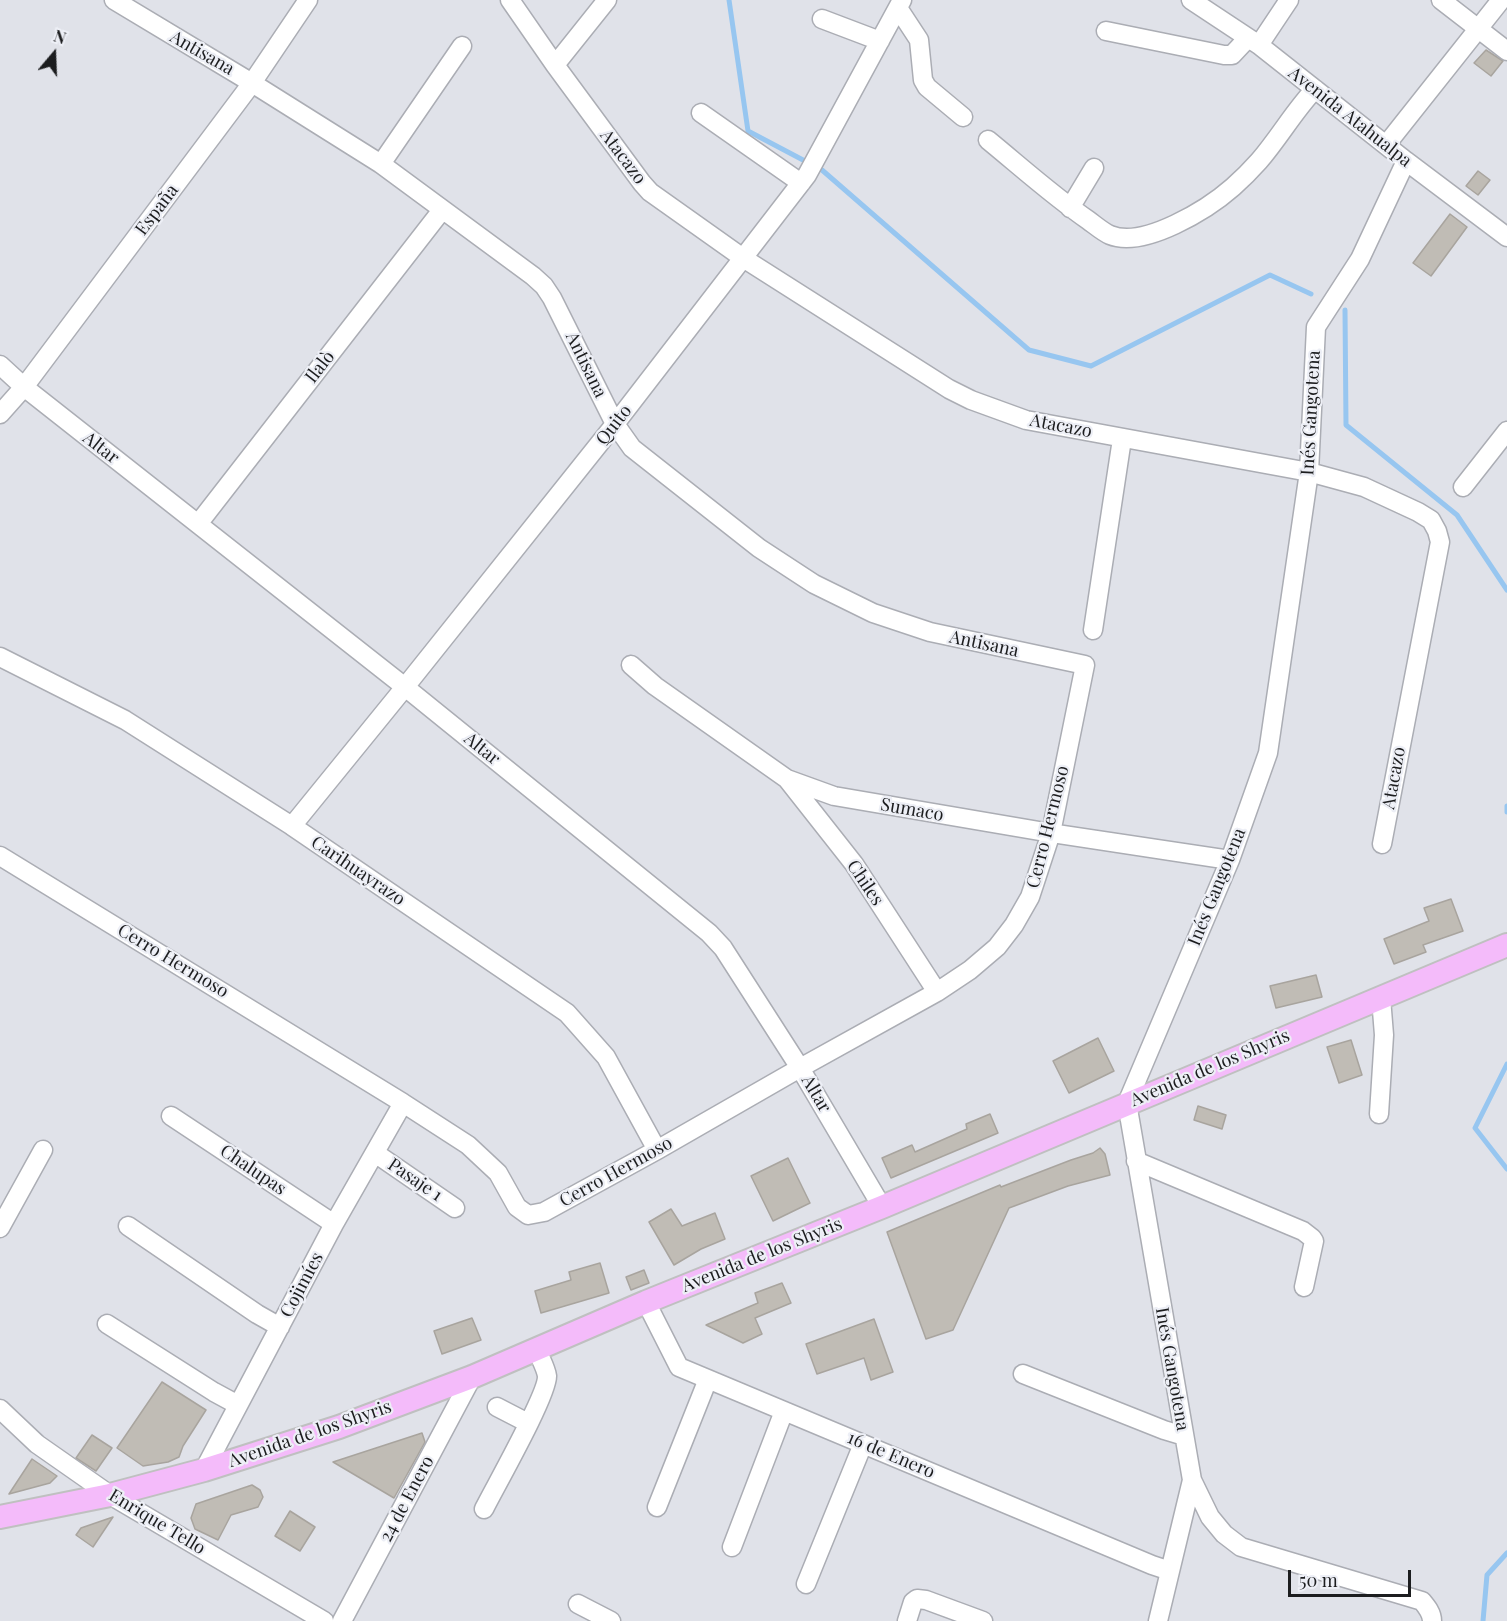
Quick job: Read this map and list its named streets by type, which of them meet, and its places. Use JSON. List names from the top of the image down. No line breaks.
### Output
{"streets":{"main road":["Avenida de los Shyris"],"street":["Antisana","Avenida Atahualpa","Atacazo","España","Ilalò","Inés Gangotena","Quito","Altar","Sumaco","Cerro Hermoso","Carihuayrazo","Chiles","Chalupas","Pasaje 1","Cojimíes","16 de Enero","24 de Enero","Enrique Tello"]},"crossings":[["Antisana","España"],["Antisana","Ilalò"],["Antisana","Quito"],["Antisana","Cerro Hermoso"],["Avenida Atahualpa","Inés Gangotena"],["Atacazo","Inés Gangotena"],["Atacazo","Quito"],["España","Altar"],["Ilalò","Altar"],["Inés Gangotena","Sumaco"],["Inés Gangotena","Avenida de los Shyris"],["Inés Gangotena","16 de Enero"],["Quito","Altar"],["Quito","Carihuayrazo"],["Altar","Cerro Hermoso"],["Altar","Avenida de los Shyris"],["Sumaco","Cerro Hermoso"],["Sumaco","Chiles"],["Cerro Hermoso","Carihuayrazo"],["Cerro Hermoso","Chiles"],["Cerro Hermoso","Cojimíes"],["Avenida de los Shyris","Cojimíes"],["Avenida de los Shyris","16 de Enero"],["Avenida de los Shyris","24 de Enero"],["Avenida de los Shyris","Enrique Tello"],["Chalupas","Cojimíes"],["Pasaje 1","Cojimíes"]],"scale_bar":"50 m","north":"top"}
